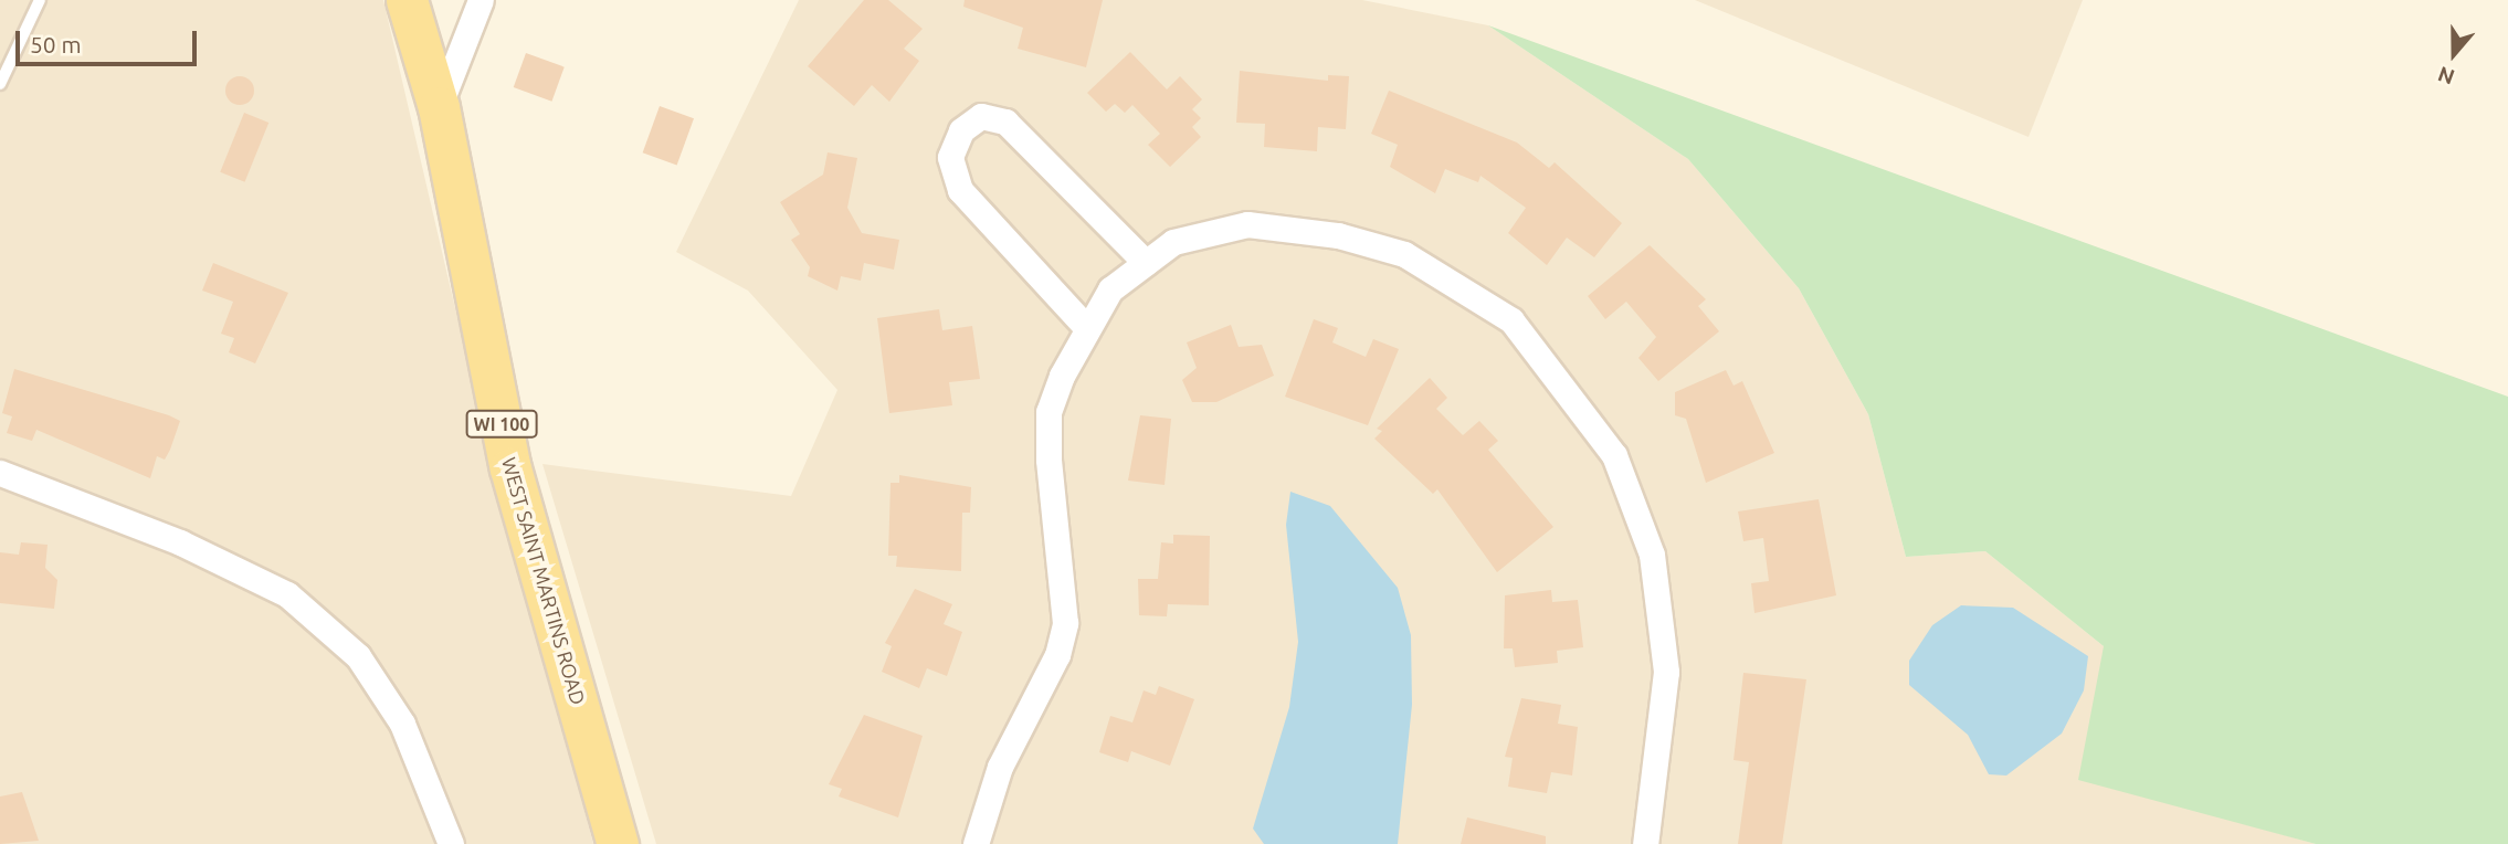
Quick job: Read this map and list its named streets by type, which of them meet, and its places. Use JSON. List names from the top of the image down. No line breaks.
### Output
{"streets":{"main road":["WI 100","WEST SAINT MARTINS ROAD"]},"scale_bar":"50 m","north":"bottom"}
